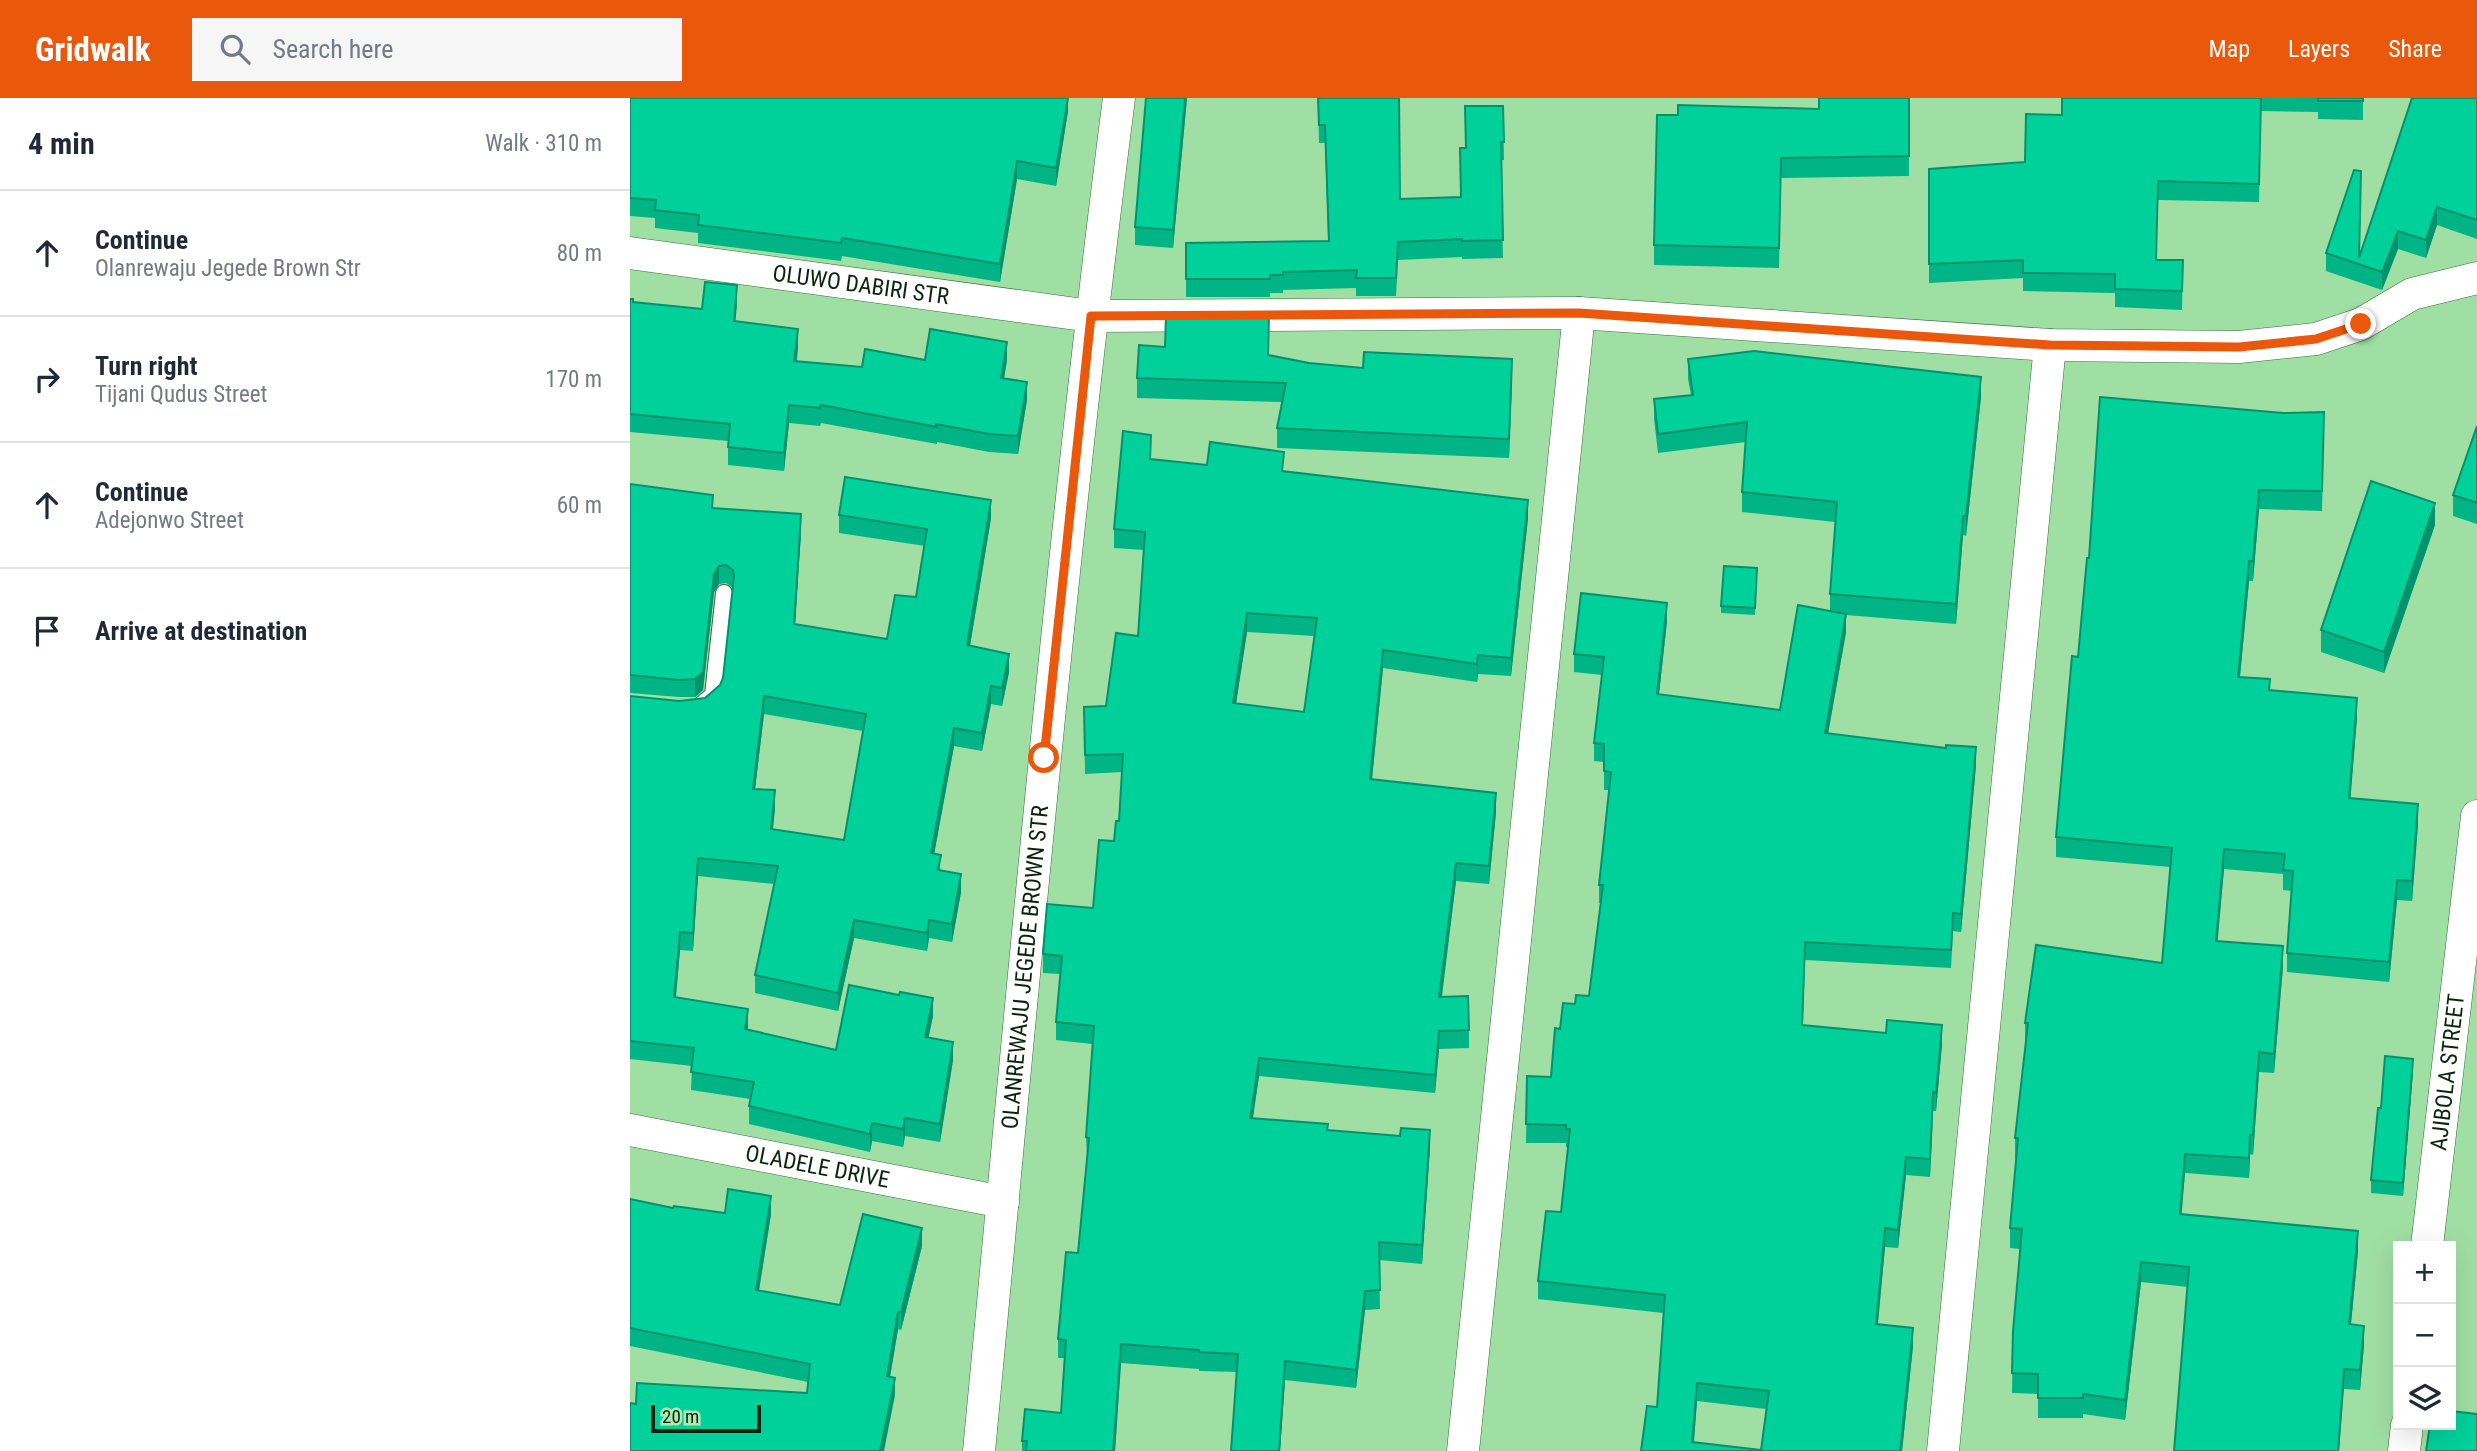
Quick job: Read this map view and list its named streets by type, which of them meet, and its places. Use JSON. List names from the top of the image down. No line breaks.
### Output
{"streets":{"street":["OLUWO DABIRI STR","OLANREWAJU JEGEDE BROWN STR","AJIBOLA STREET","OLADELE DRIVE"]},"crossings":[["OLUWO DABIRI STR","OLANREWAJU JEGEDE BROWN STR"],["OLANREWAJU JEGEDE BROWN STR","OLADELE DRIVE"]],"scale_bar":"20 m","page":{"header":"Gridwalk","search":"Search here","nav":["Map","Layers","Share"],"heading":["4 min","Walk · 310 m"],"list":[["Continue","Olanrewaju Jegede Brown Str","80 m"],["Turn right","Tijani Qudus Street","170 m"],["Continue","Adejonwo Street","60 m"],"Arrive at destination"],"map_buttons":["+","−"],"scale":"20 m"}}
